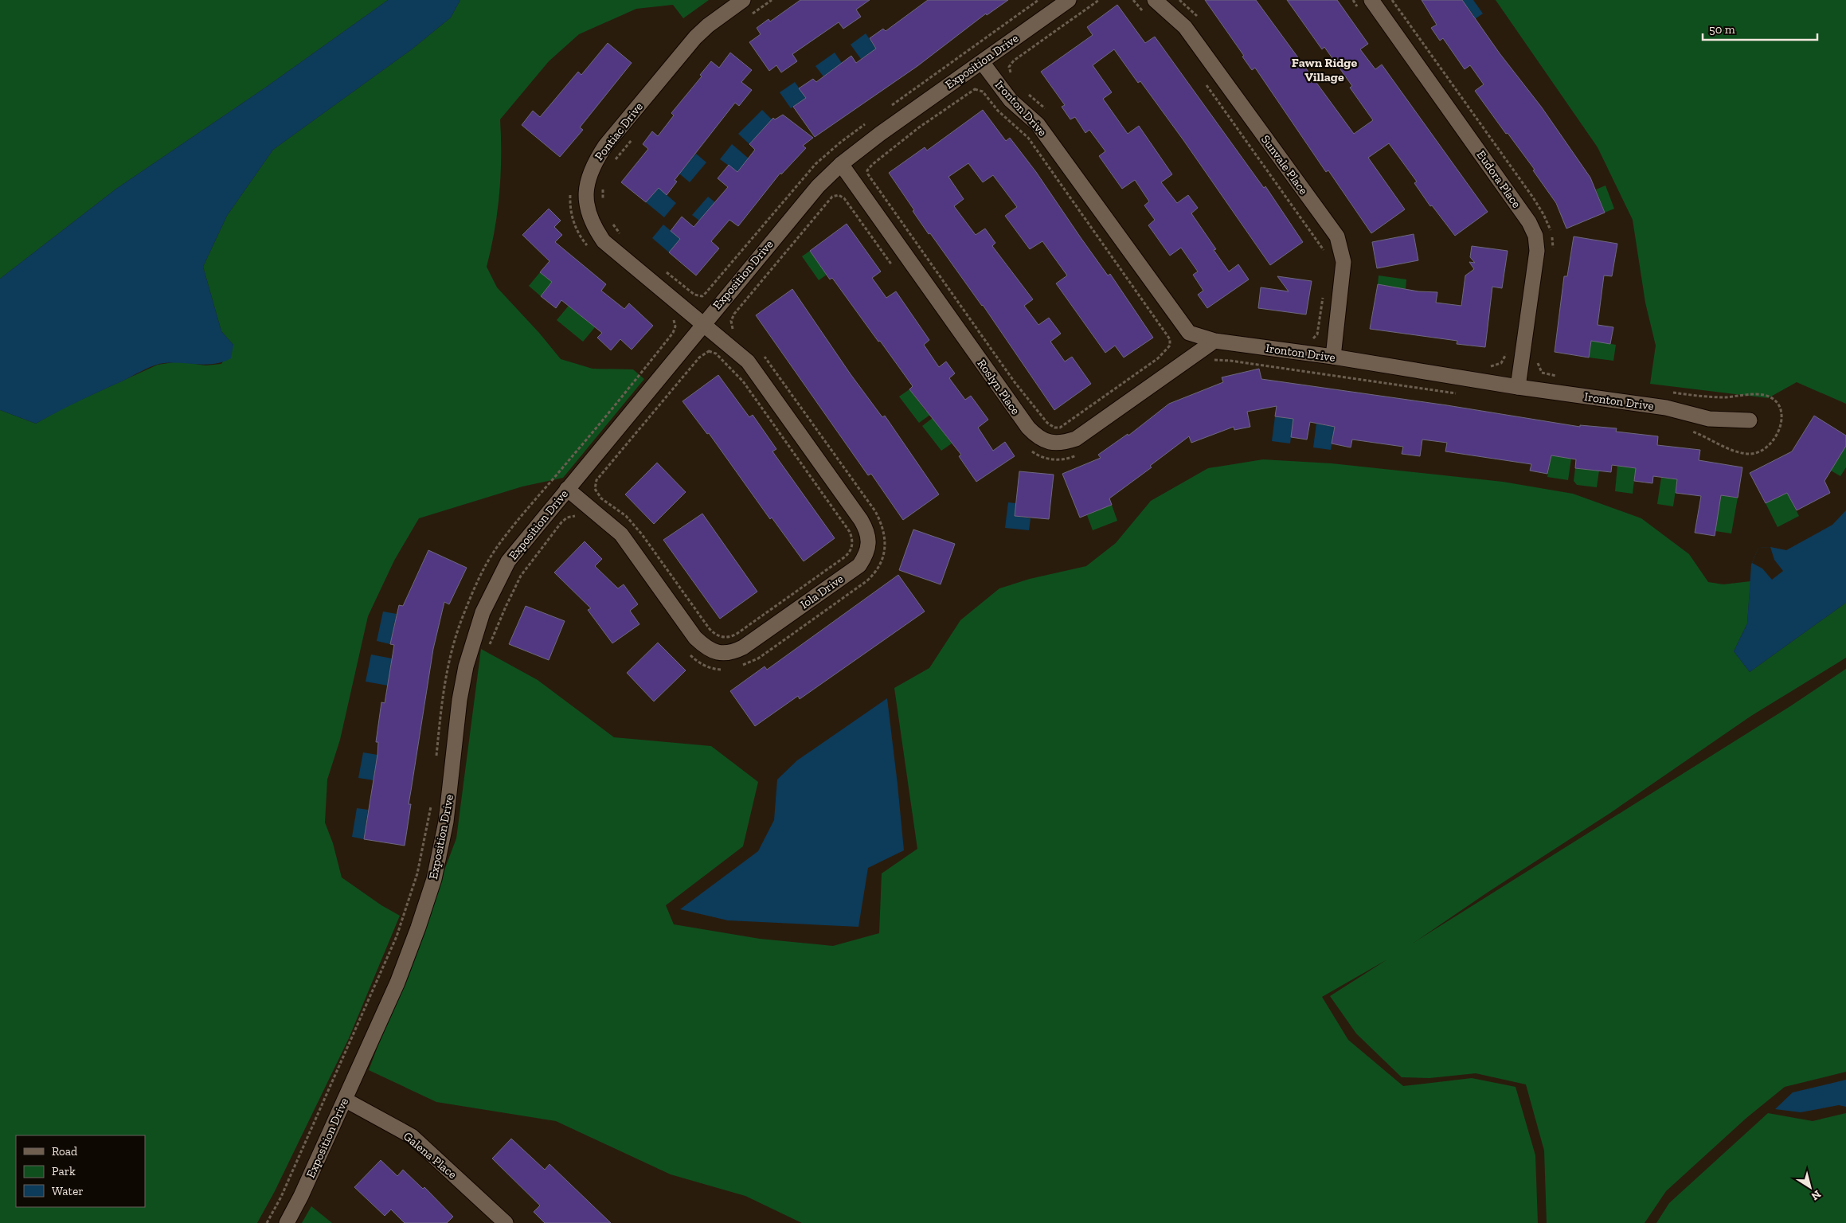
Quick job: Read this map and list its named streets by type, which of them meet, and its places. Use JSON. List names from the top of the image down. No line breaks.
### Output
{"streets":{"street":["Exposition Drive","Ironton Drive","Pontiac Drive","Sunvale Place","Eudora Place","Roslyn Place","Iola Drive","Galena Place"]},"crossings":[["Exposition Drive","Ironton Drive"],["Exposition Drive","Pontiac Drive"],["Exposition Drive","Roslyn Place"],["Exposition Drive","Iola Drive"],["Exposition Drive","Galena Place"],["Ironton Drive","Sunvale Place"],["Ironton Drive","Eudora Place"],["Ironton Drive","Roslyn Place"],["Pontiac Drive","Iola Drive"]],"districts":["Fawn Ridge Village"],"legend":["Road","Park","Water"],"scale_bar":"50 m","north":"bottom right"}
